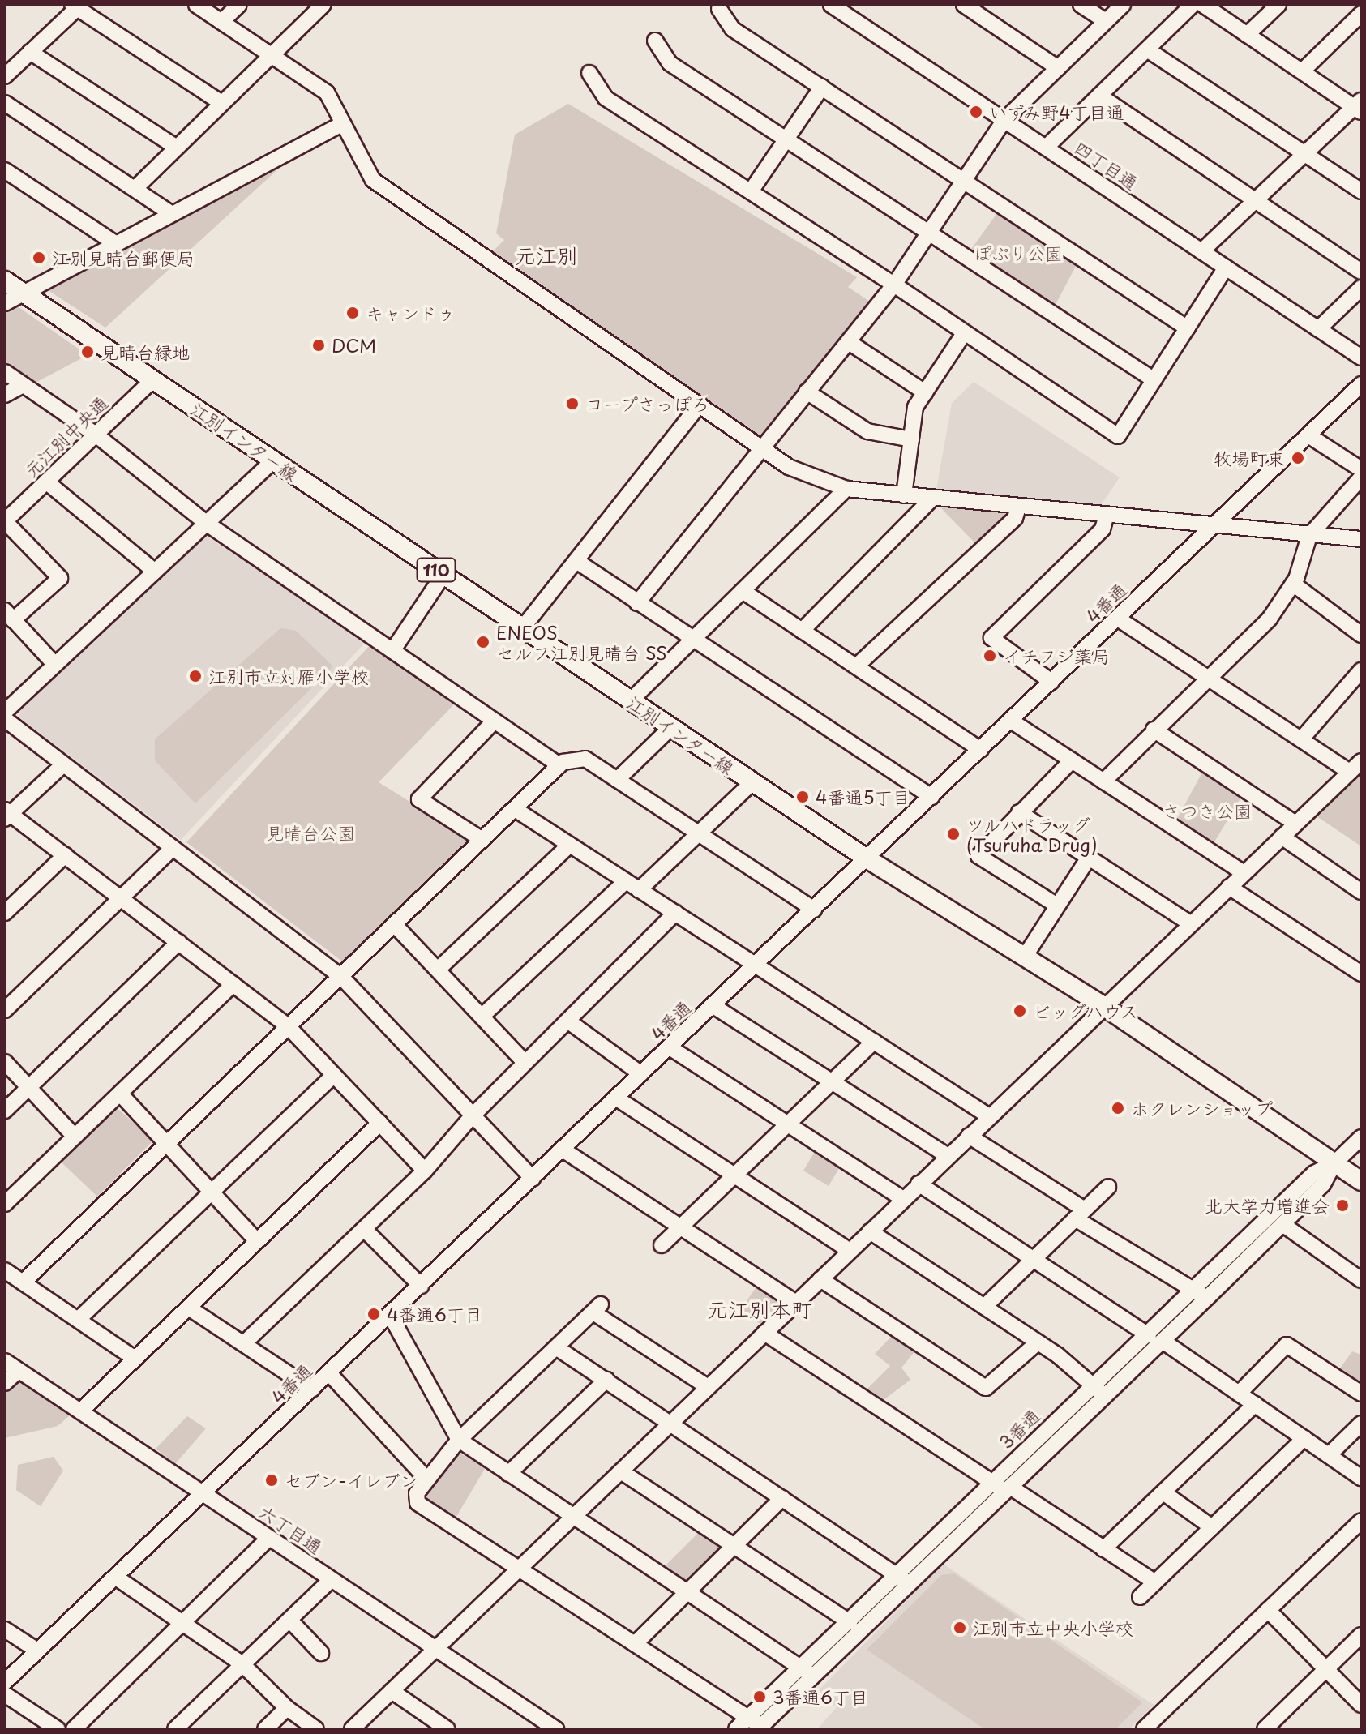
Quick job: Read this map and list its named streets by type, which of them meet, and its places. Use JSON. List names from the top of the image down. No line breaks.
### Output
{"streets":{"main road":["江別インター線","110"],"street":["四丁目通","元江別中央通","4番通","3番通","六丁目通"]},"crossings":[["元江別中央通","江別インター線"],["江別インター線","4番通"],["江別インター線","3番通"],["4番通","六丁目通"]],"districts":["元江別","元江別本町"],"parks":["ぽぷり公園","さつき公園","見晴台公園"],"places":["いずみ野4丁目通","江別見晴台郵便局","キャンドゥ","DCM","見晴台緑地","コープさっぽろ","牧場町東","ENEOS セルフ江別見晴台 SS","イチフジ薬局","江別市立対雁小学校","4番通5丁目","ツルハドラッグ (Tsuruha Drug)","ビッグハウス","ホクレンショップ","北大学力増進会","4番通6丁目","セブン-イレブン","江別市立中央小学校","3番通6丁目"]}
